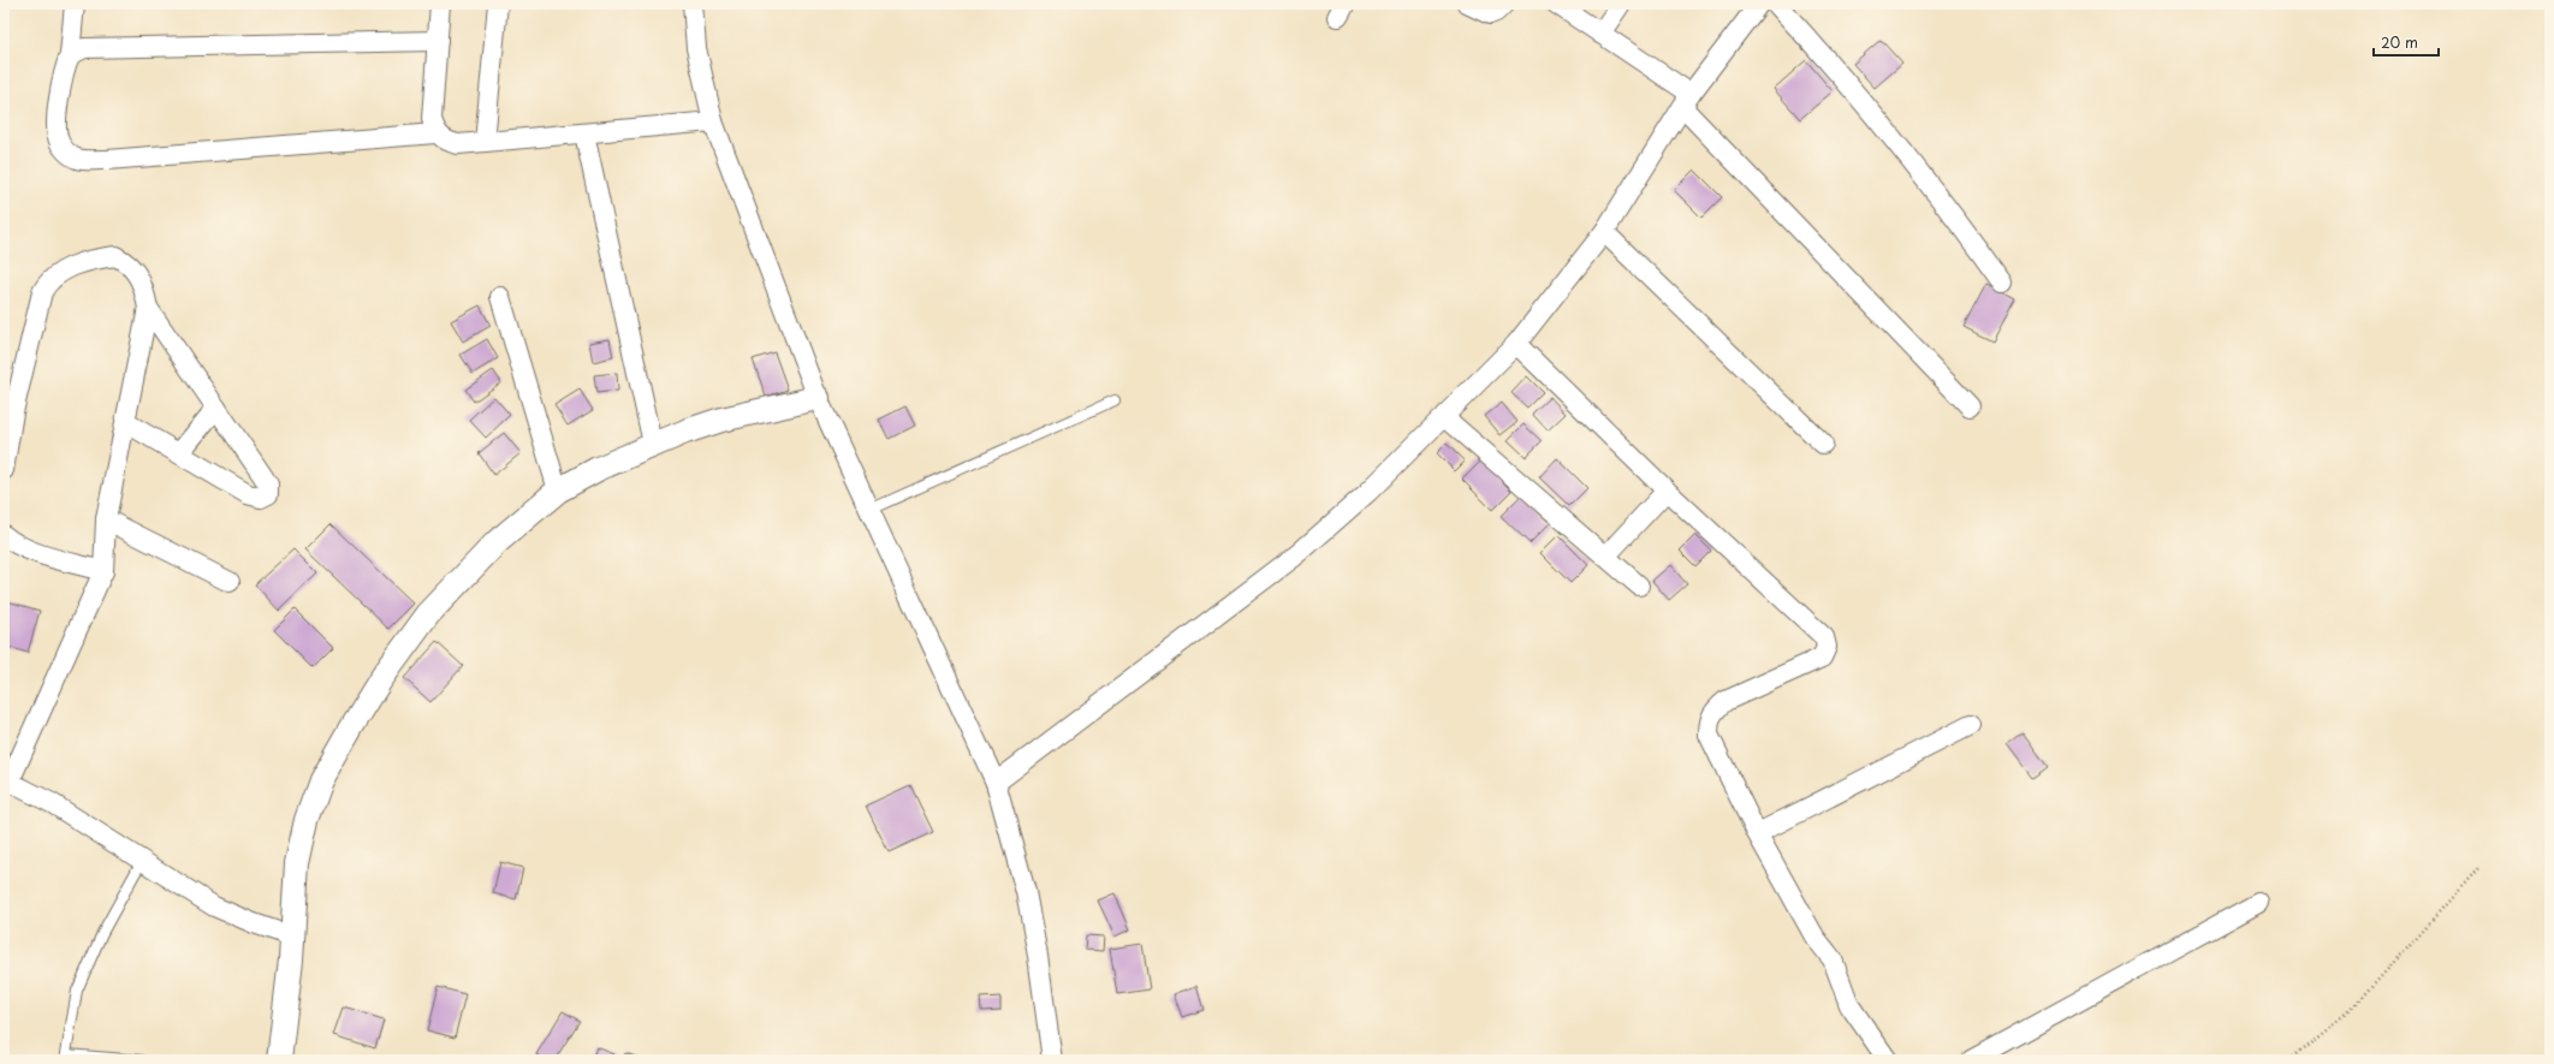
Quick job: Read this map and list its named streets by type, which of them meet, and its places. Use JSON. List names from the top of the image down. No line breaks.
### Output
{"scale_bar":"20 m"}
